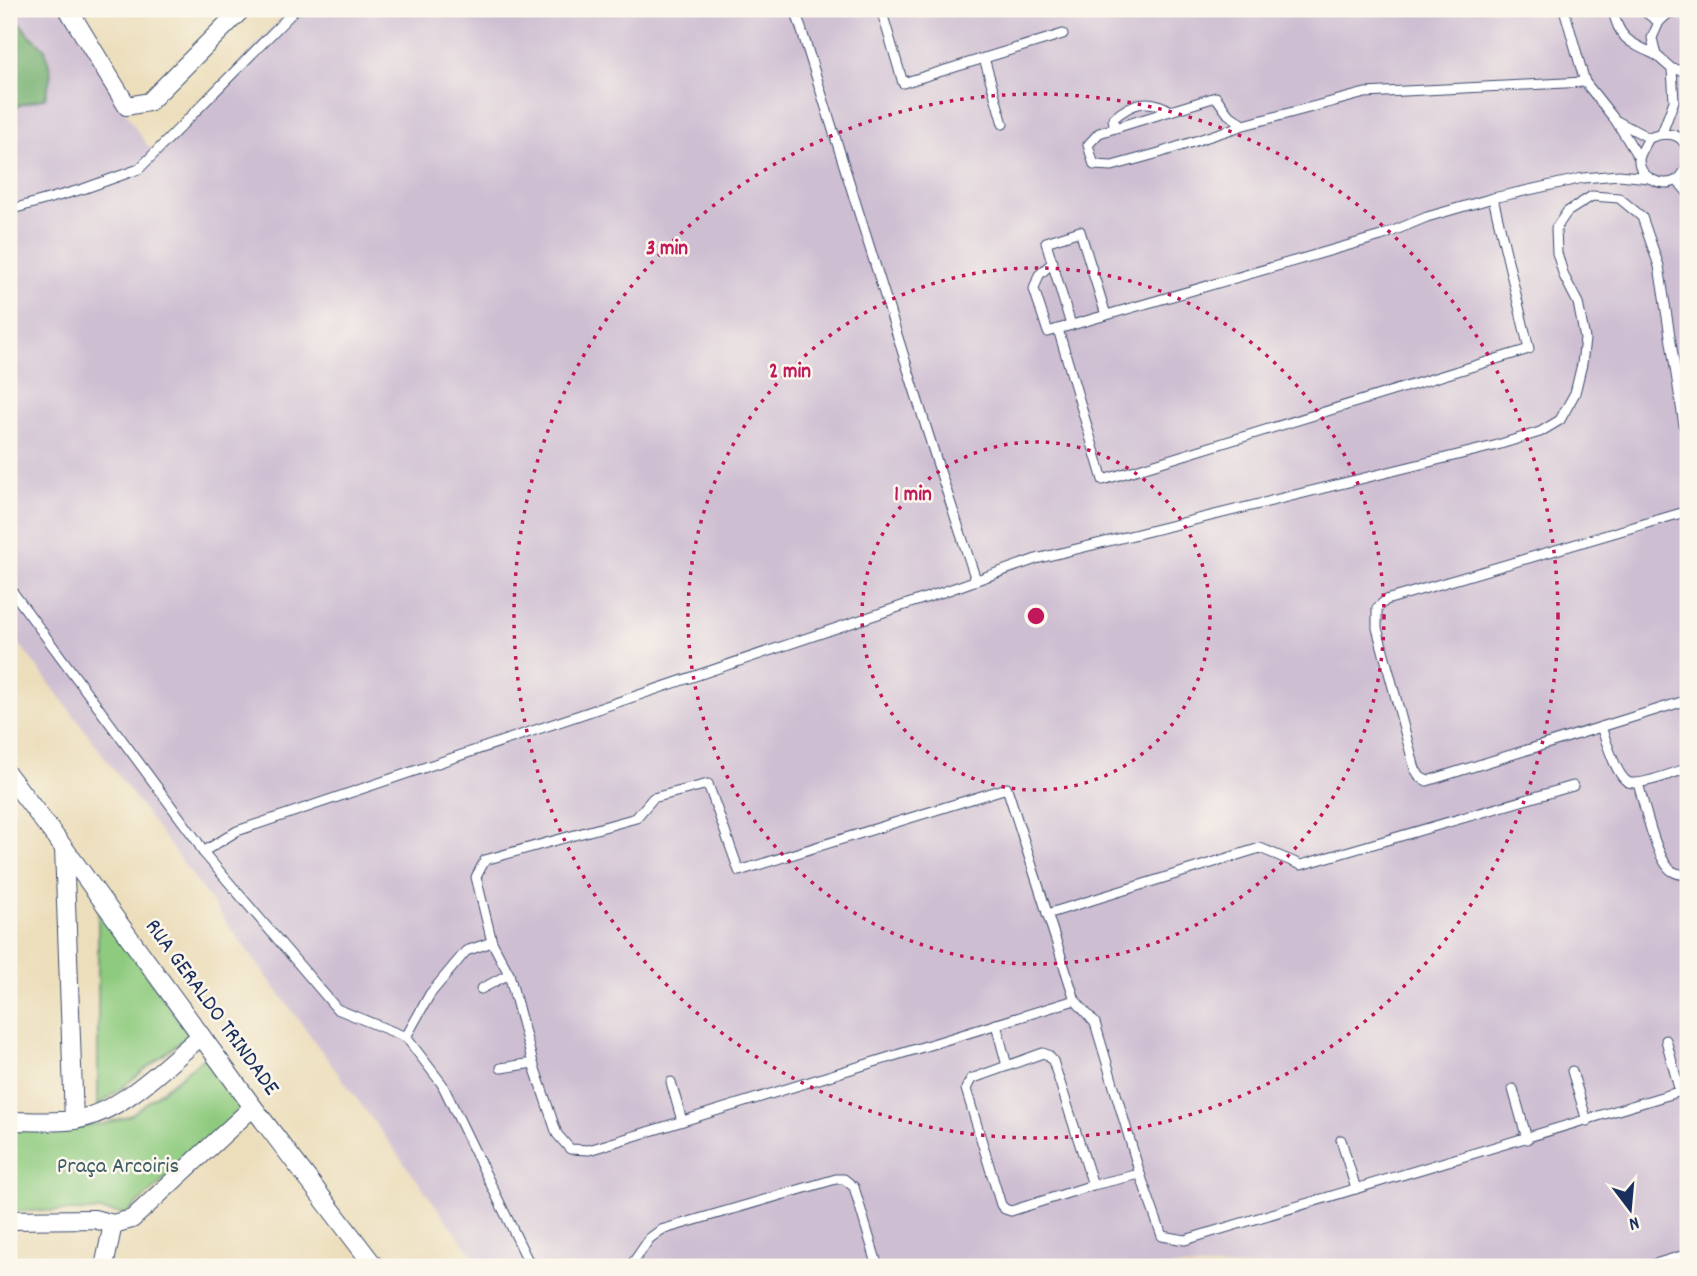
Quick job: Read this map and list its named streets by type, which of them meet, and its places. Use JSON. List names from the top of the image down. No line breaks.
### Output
{"streets":{"street":["RUA GERALDO TRINDADE"]},"parks":["Praça Arcoiris"],"north":"bottom","rings":["3 min","2 min","1 min"]}
